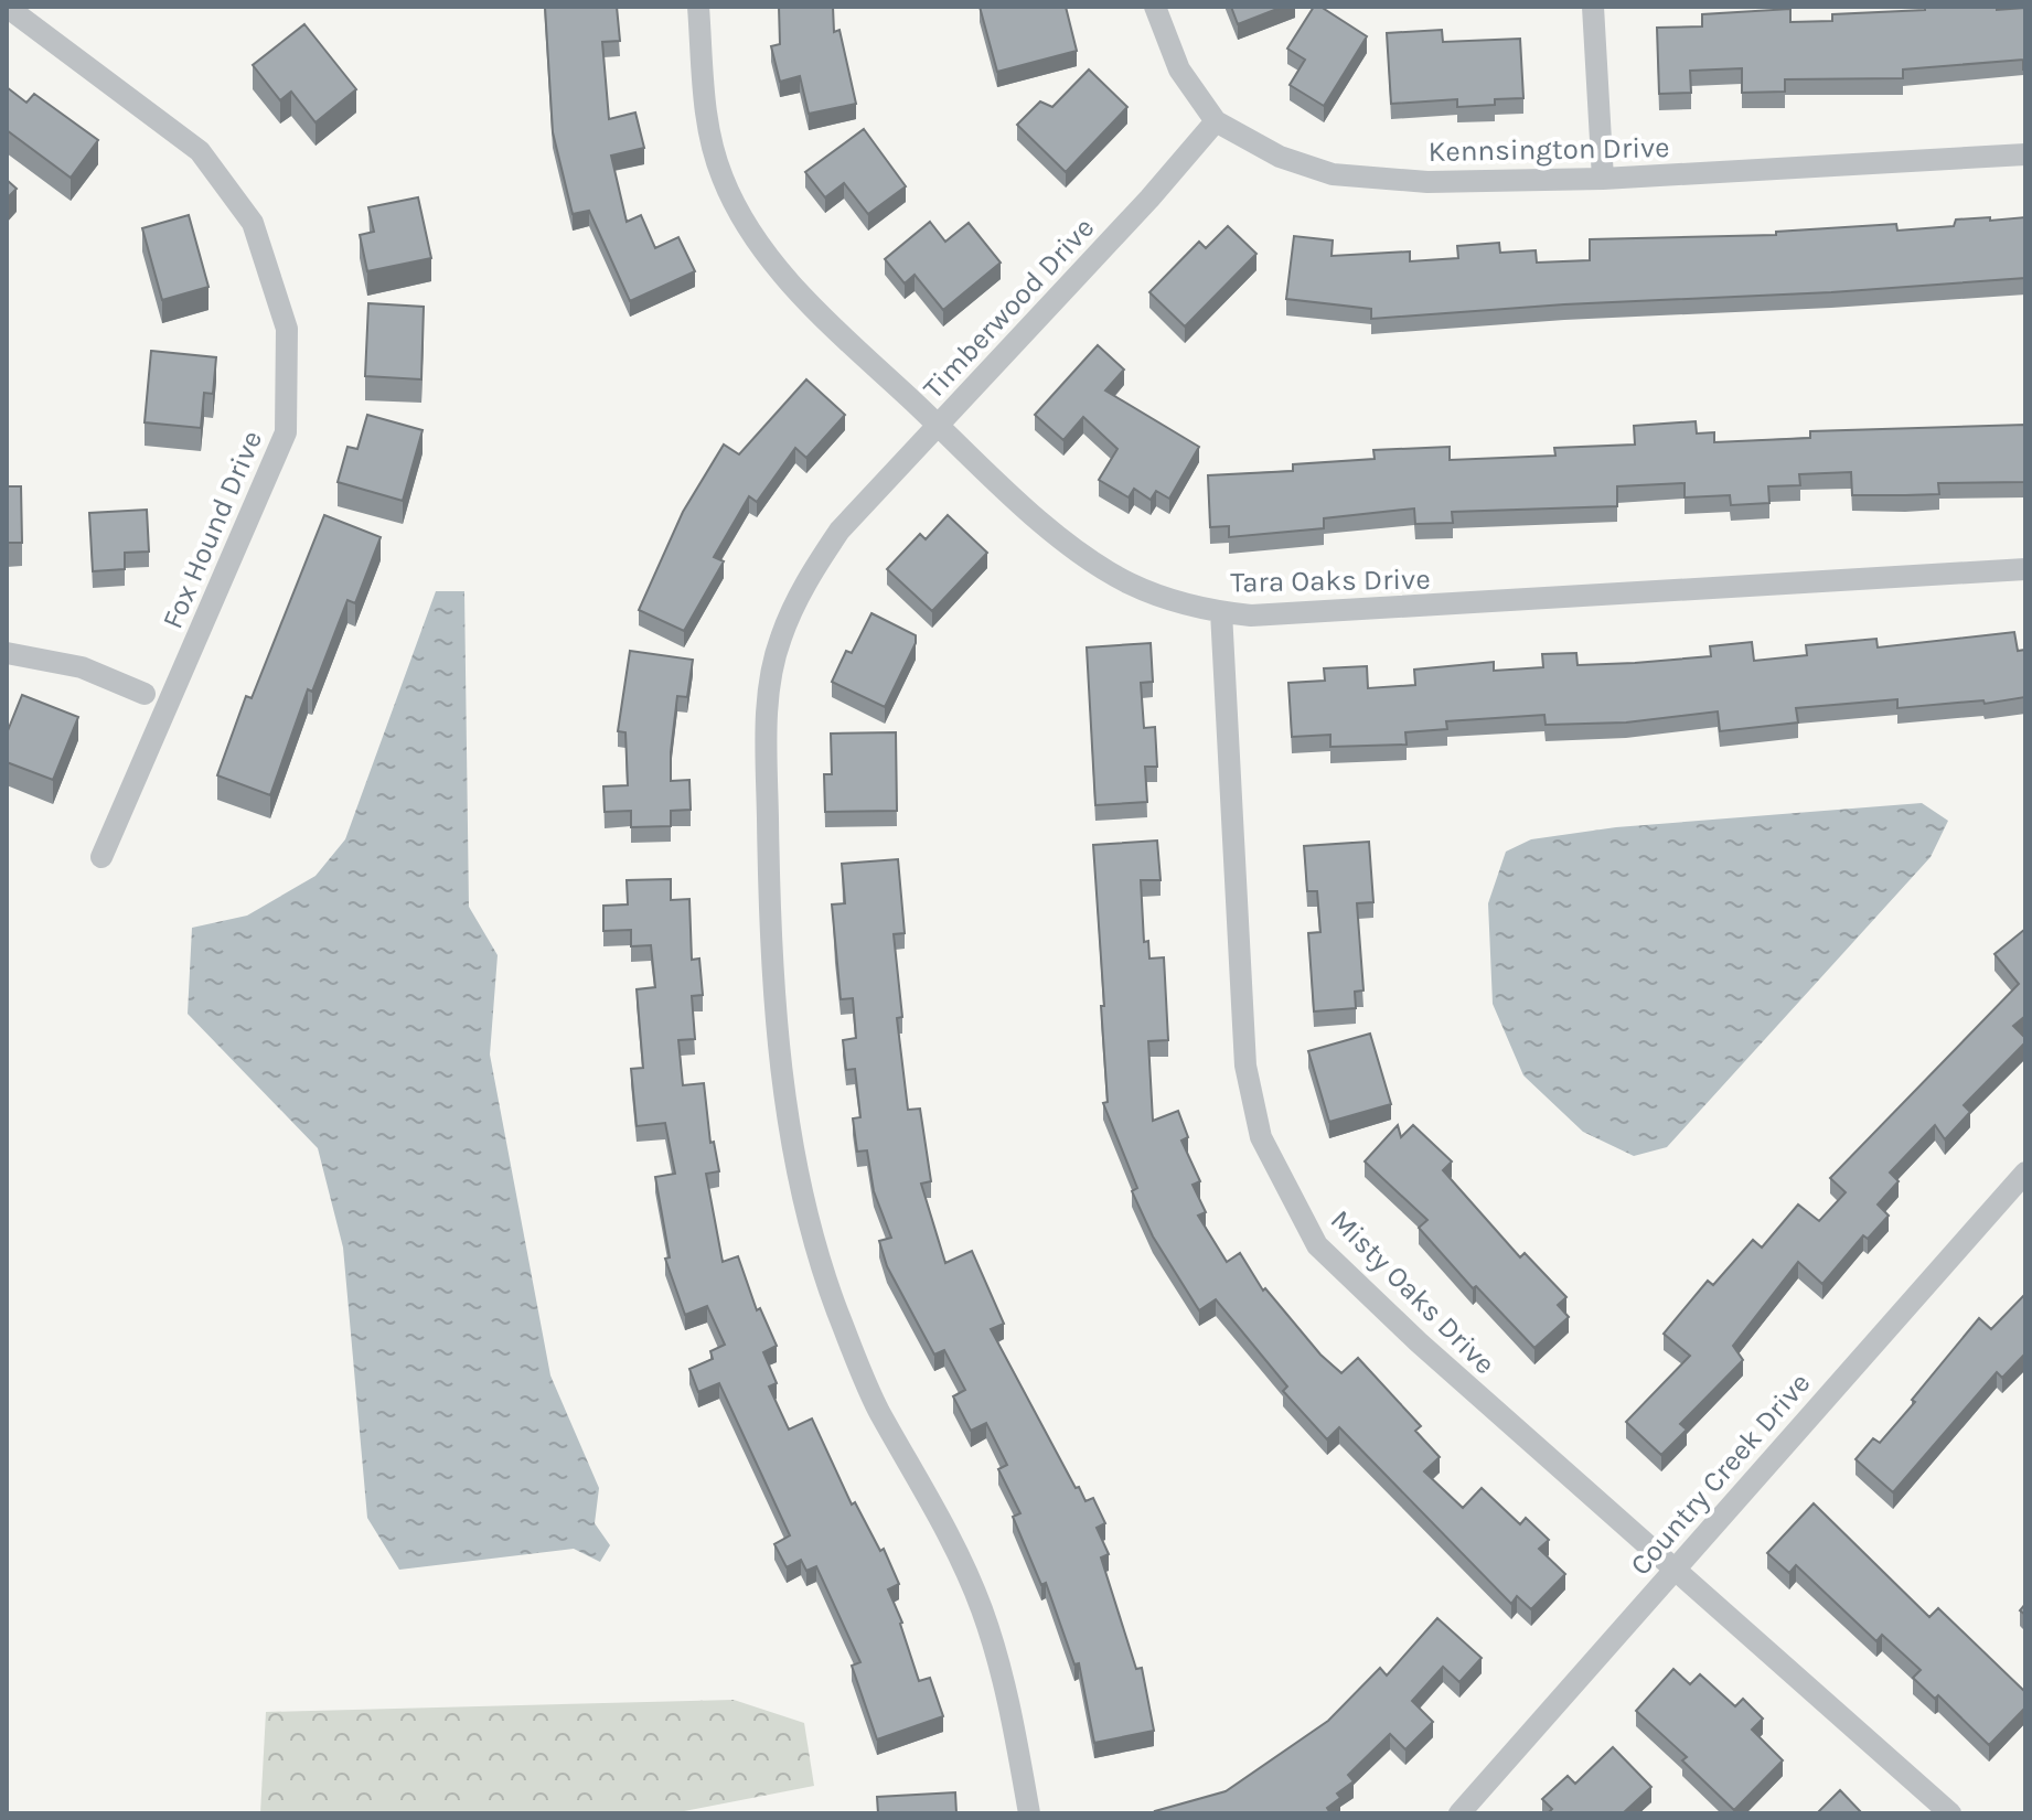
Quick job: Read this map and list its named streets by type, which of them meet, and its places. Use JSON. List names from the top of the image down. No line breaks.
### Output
{"streets":{"street":["Kennsington Drive","Timberwood Drive","Fox Hound Drive","Tara Oaks Drive","Misty Oaks Drive","Country Creek Drive"]},"crossings":[["Kennsington Drive","Timberwood Drive"],["Timberwood Drive","Tara Oaks Drive"],["Tara Oaks Drive","Misty Oaks Drive"],["Misty Oaks Drive","Country Creek Drive"]]}
